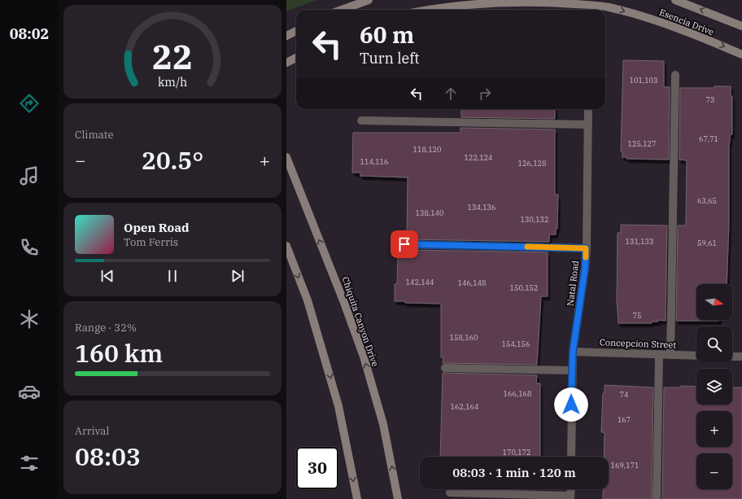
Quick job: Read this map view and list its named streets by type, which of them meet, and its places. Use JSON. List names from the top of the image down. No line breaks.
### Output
{"streets":{"main road":["Esencia Drive","Chiquita Canyon Drive"],"street":["Natal Road","Concepcion Street"]},"crossings":[["Natal Road","Concepcion Street"]],"house_numbers":["101,103","73","67,71","125,127","118,120","122,124","114,116","126,128","63,65","134,136","138,140","130,132","131,133","59,61","142,144","146,148","150,152","75","158,160","154,156","166,168","74","162,164","167","170,172","169,171"],"north":"right","page":{"tabs":"08:02","turn":["60 m","Turn left"],"tile":["Climate",["Range · 32%","160 km"],["Arrival","08:03"]],"heat":["−","20.5°","+"],"song":["Open Road","Tom Ferris"],"map_buttons":["+","−"],"limit":"30","trip":"08:03 · 1 min · 120 m","gauge":["22","km/h"]}}
